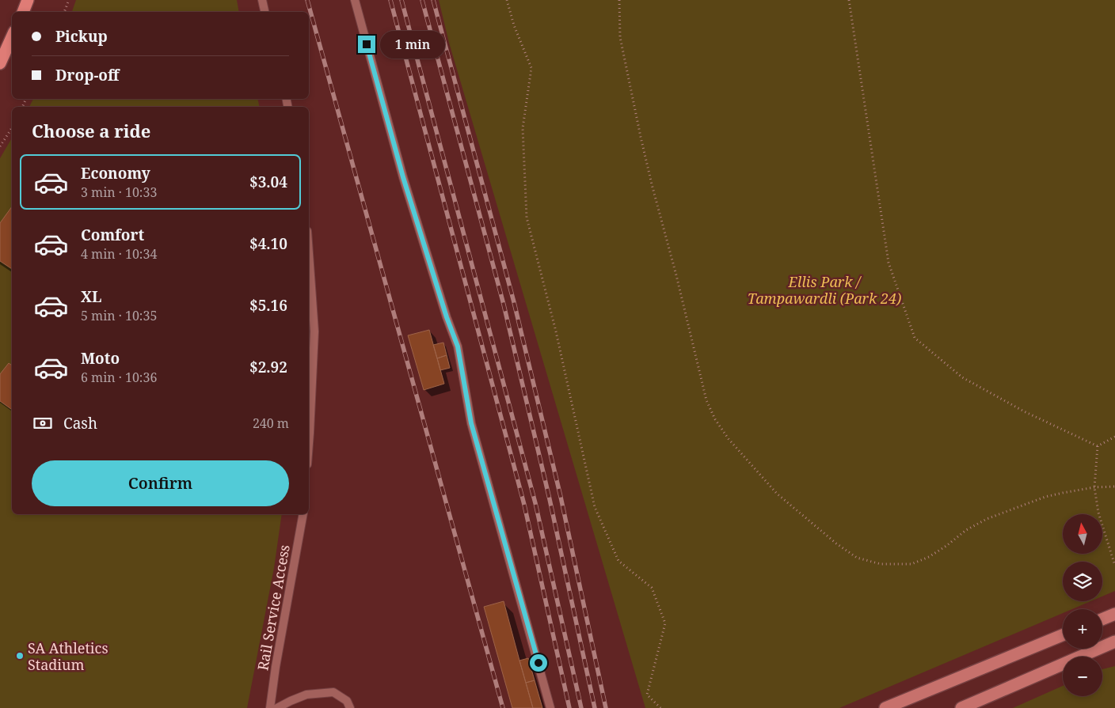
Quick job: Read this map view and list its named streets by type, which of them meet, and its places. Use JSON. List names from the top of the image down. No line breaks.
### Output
{"streets":{"lane":["Rail Service Access"]},"parks":["Ellis Park / Tampawardli (Park 24)"],"places":["SA Athletics Stadium"],"north":"top","page":{"banner":["Pickup","Drop-off"],"bubble":"1 min","heading":"Choose a ride","list":[{"name":"Economy","note":"3 min · 10:33","value":"$3.04"},{"name":"Comfort","note":"4 min · 10:34","value":"$4.10"},{"name":"XL","note":"5 min · 10:35","value":"$5.16"},{"name":"Moto","note":"6 min · 10:36","value":"$2.92"}],"pay":["Cash","240 m"],"buttons":"Confirm","map_buttons":["+","−"]}}
